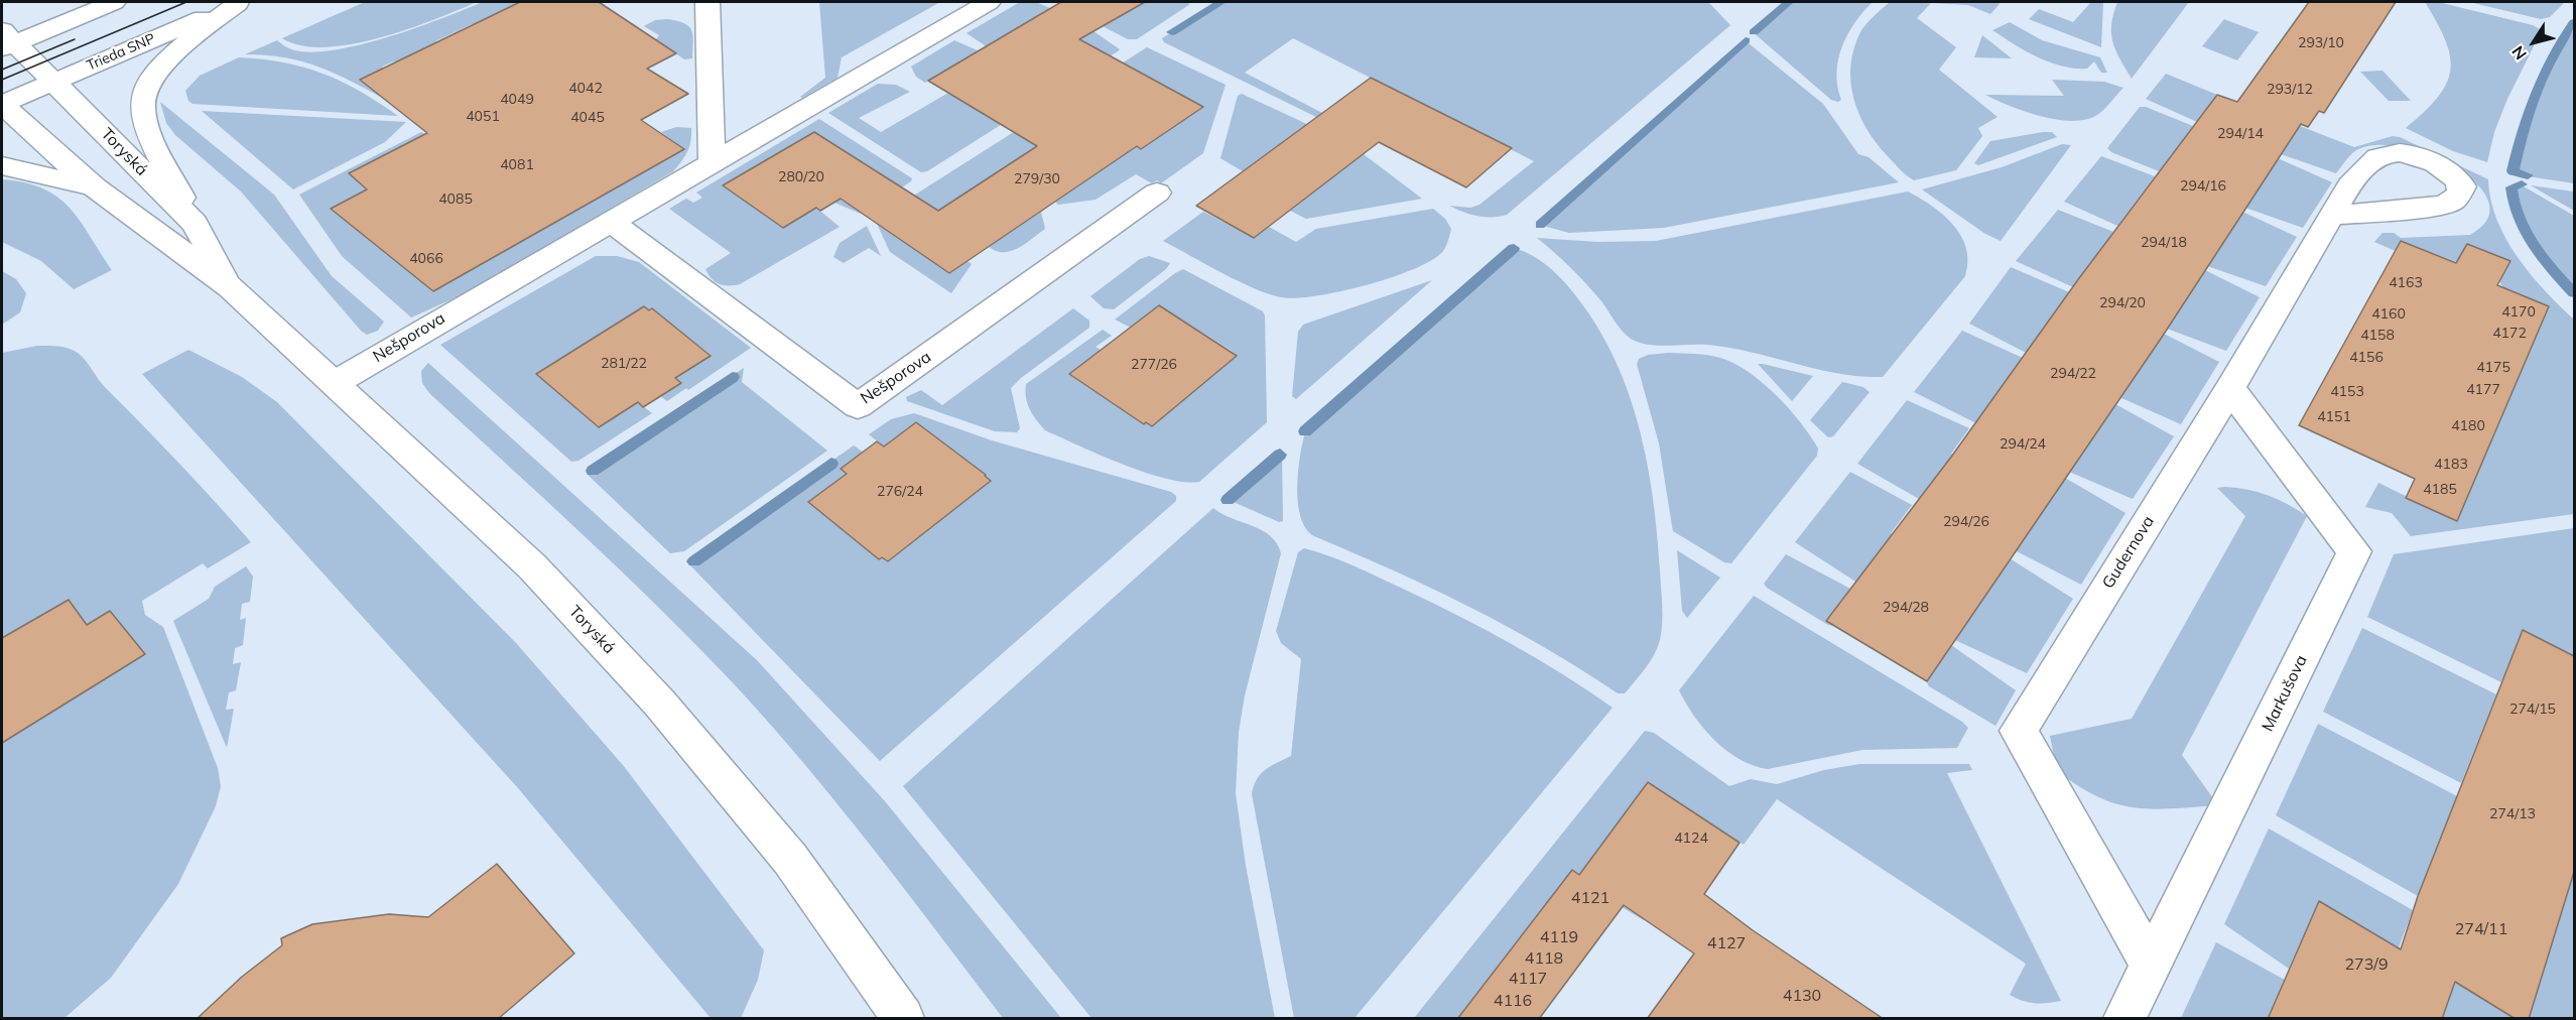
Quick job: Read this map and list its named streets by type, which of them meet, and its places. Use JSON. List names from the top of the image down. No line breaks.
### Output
{"streets":{"street":["Trieda SNP","Toryská","Nešporova","Gudernova","Markušova"]},"crossings":[["Trieda SNP","Toryská"],["Toryská","Nešporova"],["Gudernova","Markušova"]],"house_numbers":["293/10","4042","293/12","4049","4051","4045","294/14","4081","280/20","279/30","294/16","4085","294/18","4066","4163","294/20","4170","4160","4172","4158","4156","281/22","277/26","4175","294/22","4177","4153","4151","4180","294/24","4183","4185","276/24","294/26","294/28","274/15","274/13","4124","4121","274/11","4119","4127","4118","273/9","4117","4130","4116"],"north":"bottom left"}
